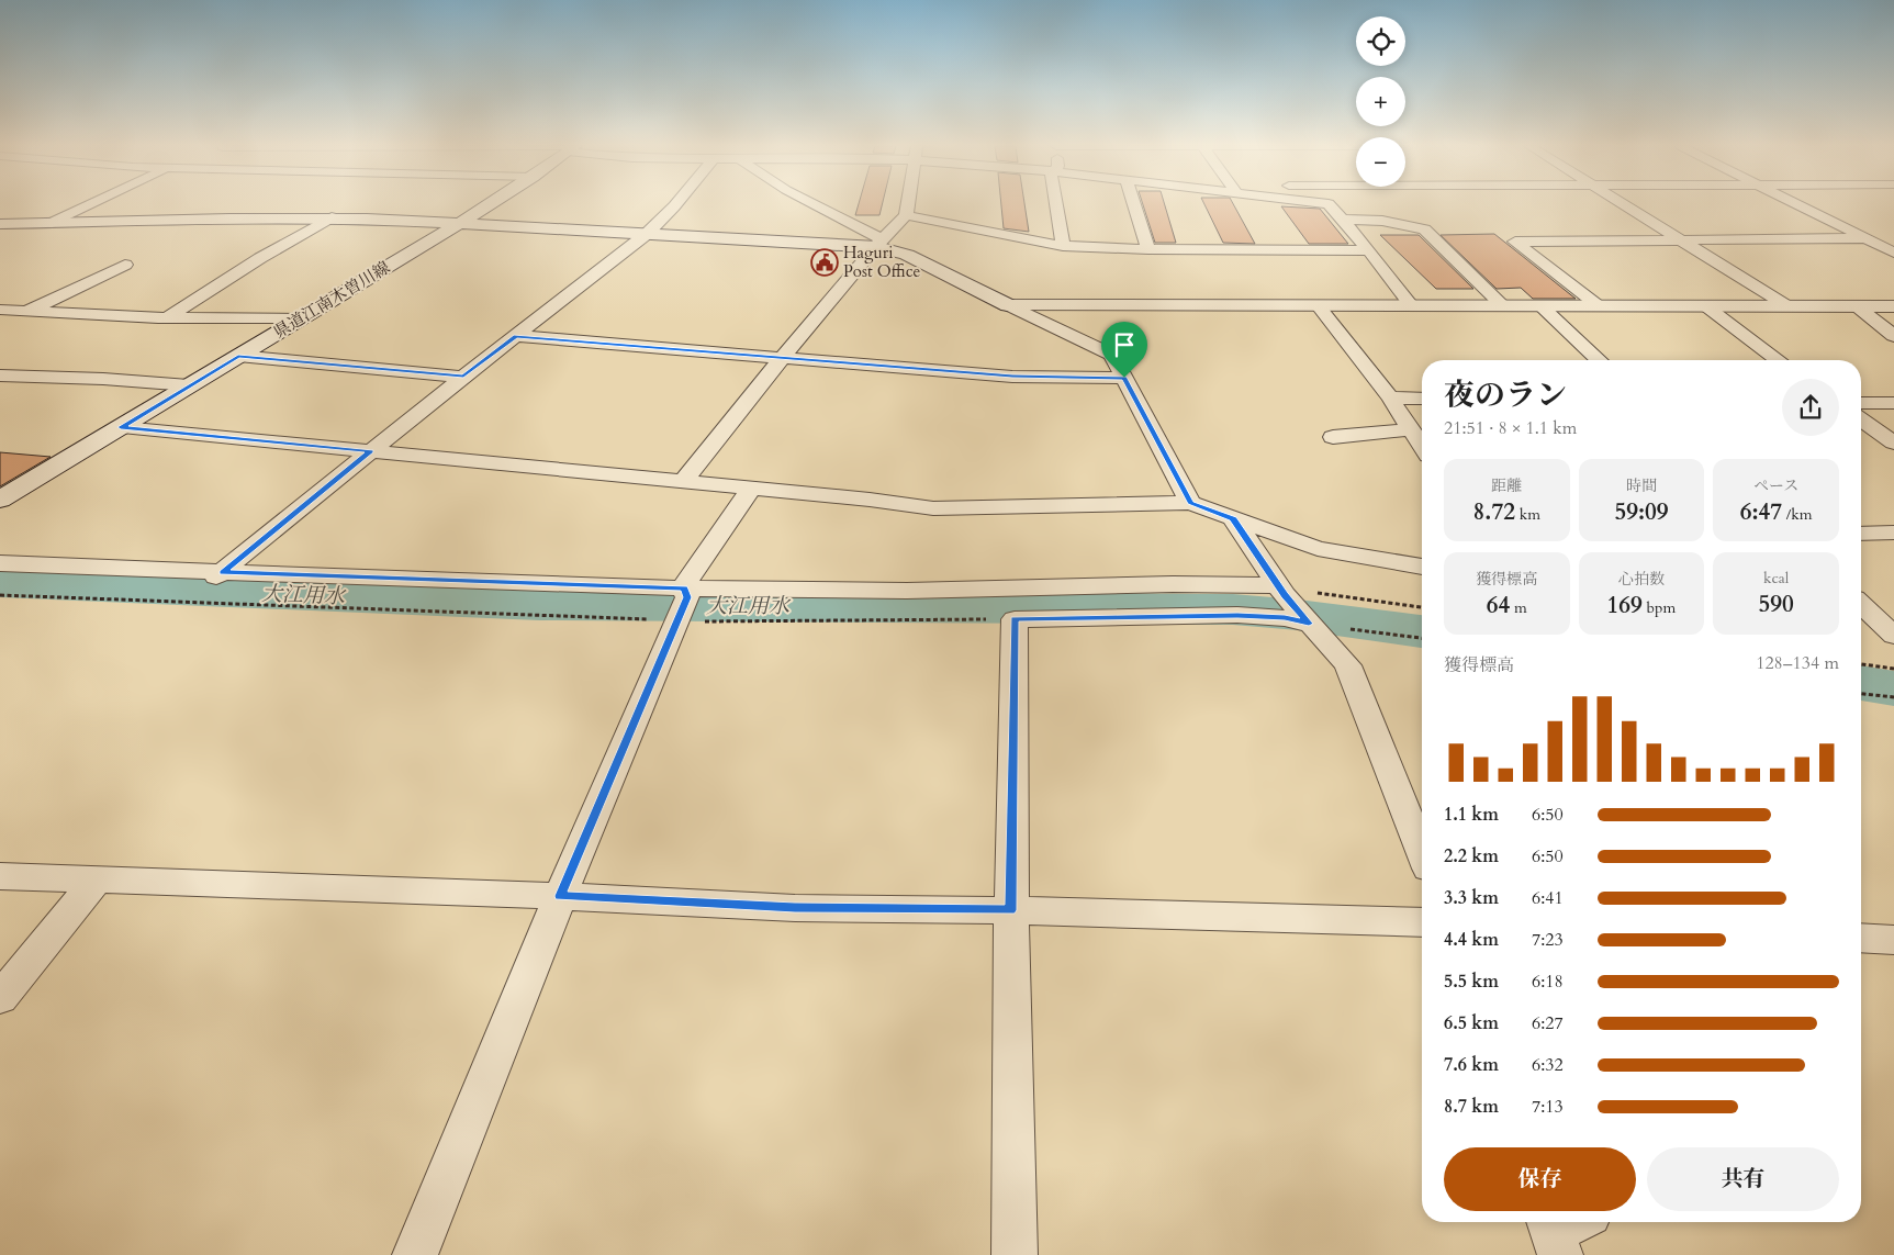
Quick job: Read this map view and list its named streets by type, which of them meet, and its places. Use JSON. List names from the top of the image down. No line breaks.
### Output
{"streets":{"main road":["県道江南木曽川線"]},"water":["大江用水"],"places":{"public building":["Haguri Post Office"]},"page":{"map_buttons":["+","−"],"heading":["夜のラン","21:51 · 8 × 1.1 km"],"stats":[["距離","8.72 km"],["時間","59:09"],["ペース","6:47 /km"],["獲得標高","64 m"],["心拍数","169 bpm"],["kcal","590"]],"chart":["獲得標高","128–134 m"],"list":[{"name":"1.1 km","note":"6:50"},{"name":"2.2 km","note":"6:50"},{"name":"3.3 km","note":"6:41"},{"name":"4.4 km","note":"7:23"},{"name":"5.5 km","note":"6:18"},{"name":"6.5 km","note":"6:27"},{"name":"7.6 km","note":"6:32"},{"name":"8.7 km","note":"7:13"}],"buttons":["保存","共有"]}}
